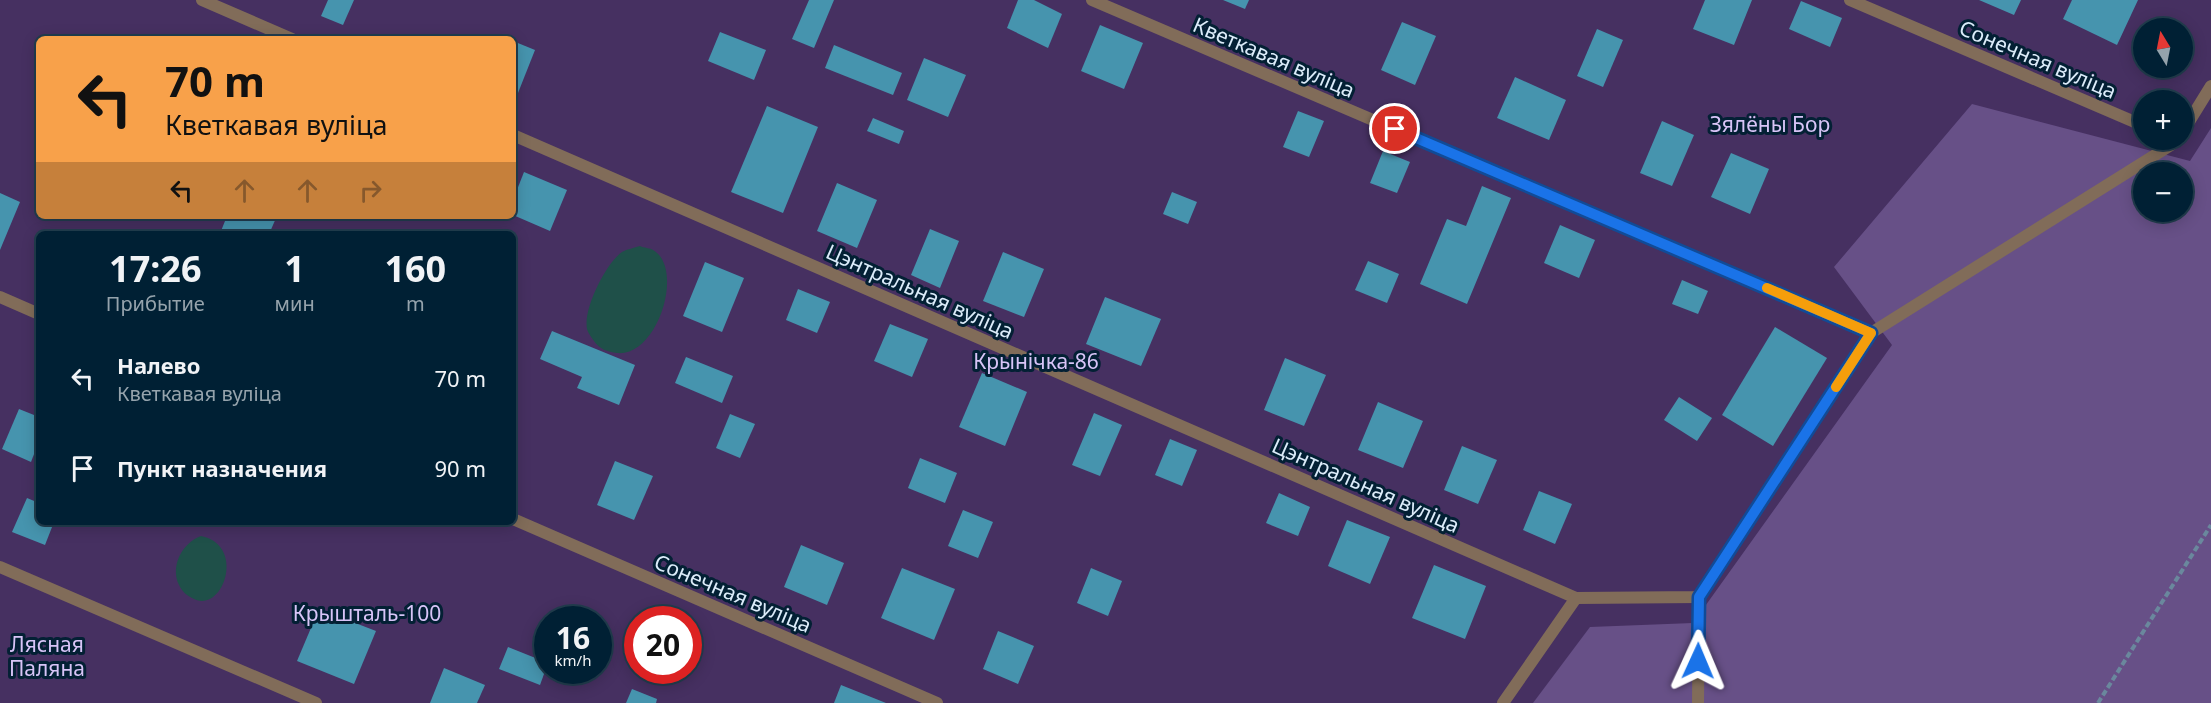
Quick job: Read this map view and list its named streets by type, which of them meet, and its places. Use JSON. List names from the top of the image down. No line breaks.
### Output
{"streets":{"lane":["Кветкавая вуліца","Сонечная вуліца","Цэнтральная вуліца"]},"parks":["Зялёны Бор","Крынічка-86","Крышталь-100","Лясная Паляна"],"north":"top","page":{"map_buttons":["+","−"],"turn":["70 m","Кветкавая вуліца"],"eta":["17:26","Прибытие","1","мин","160","m"],"list":[{"name":"Налево","note":"Кветкавая вуліца","value":"70 m"},{"name":"Пункт назначения","value":"90 m"}],"speed":"16 km/h","limit":"20"}}
